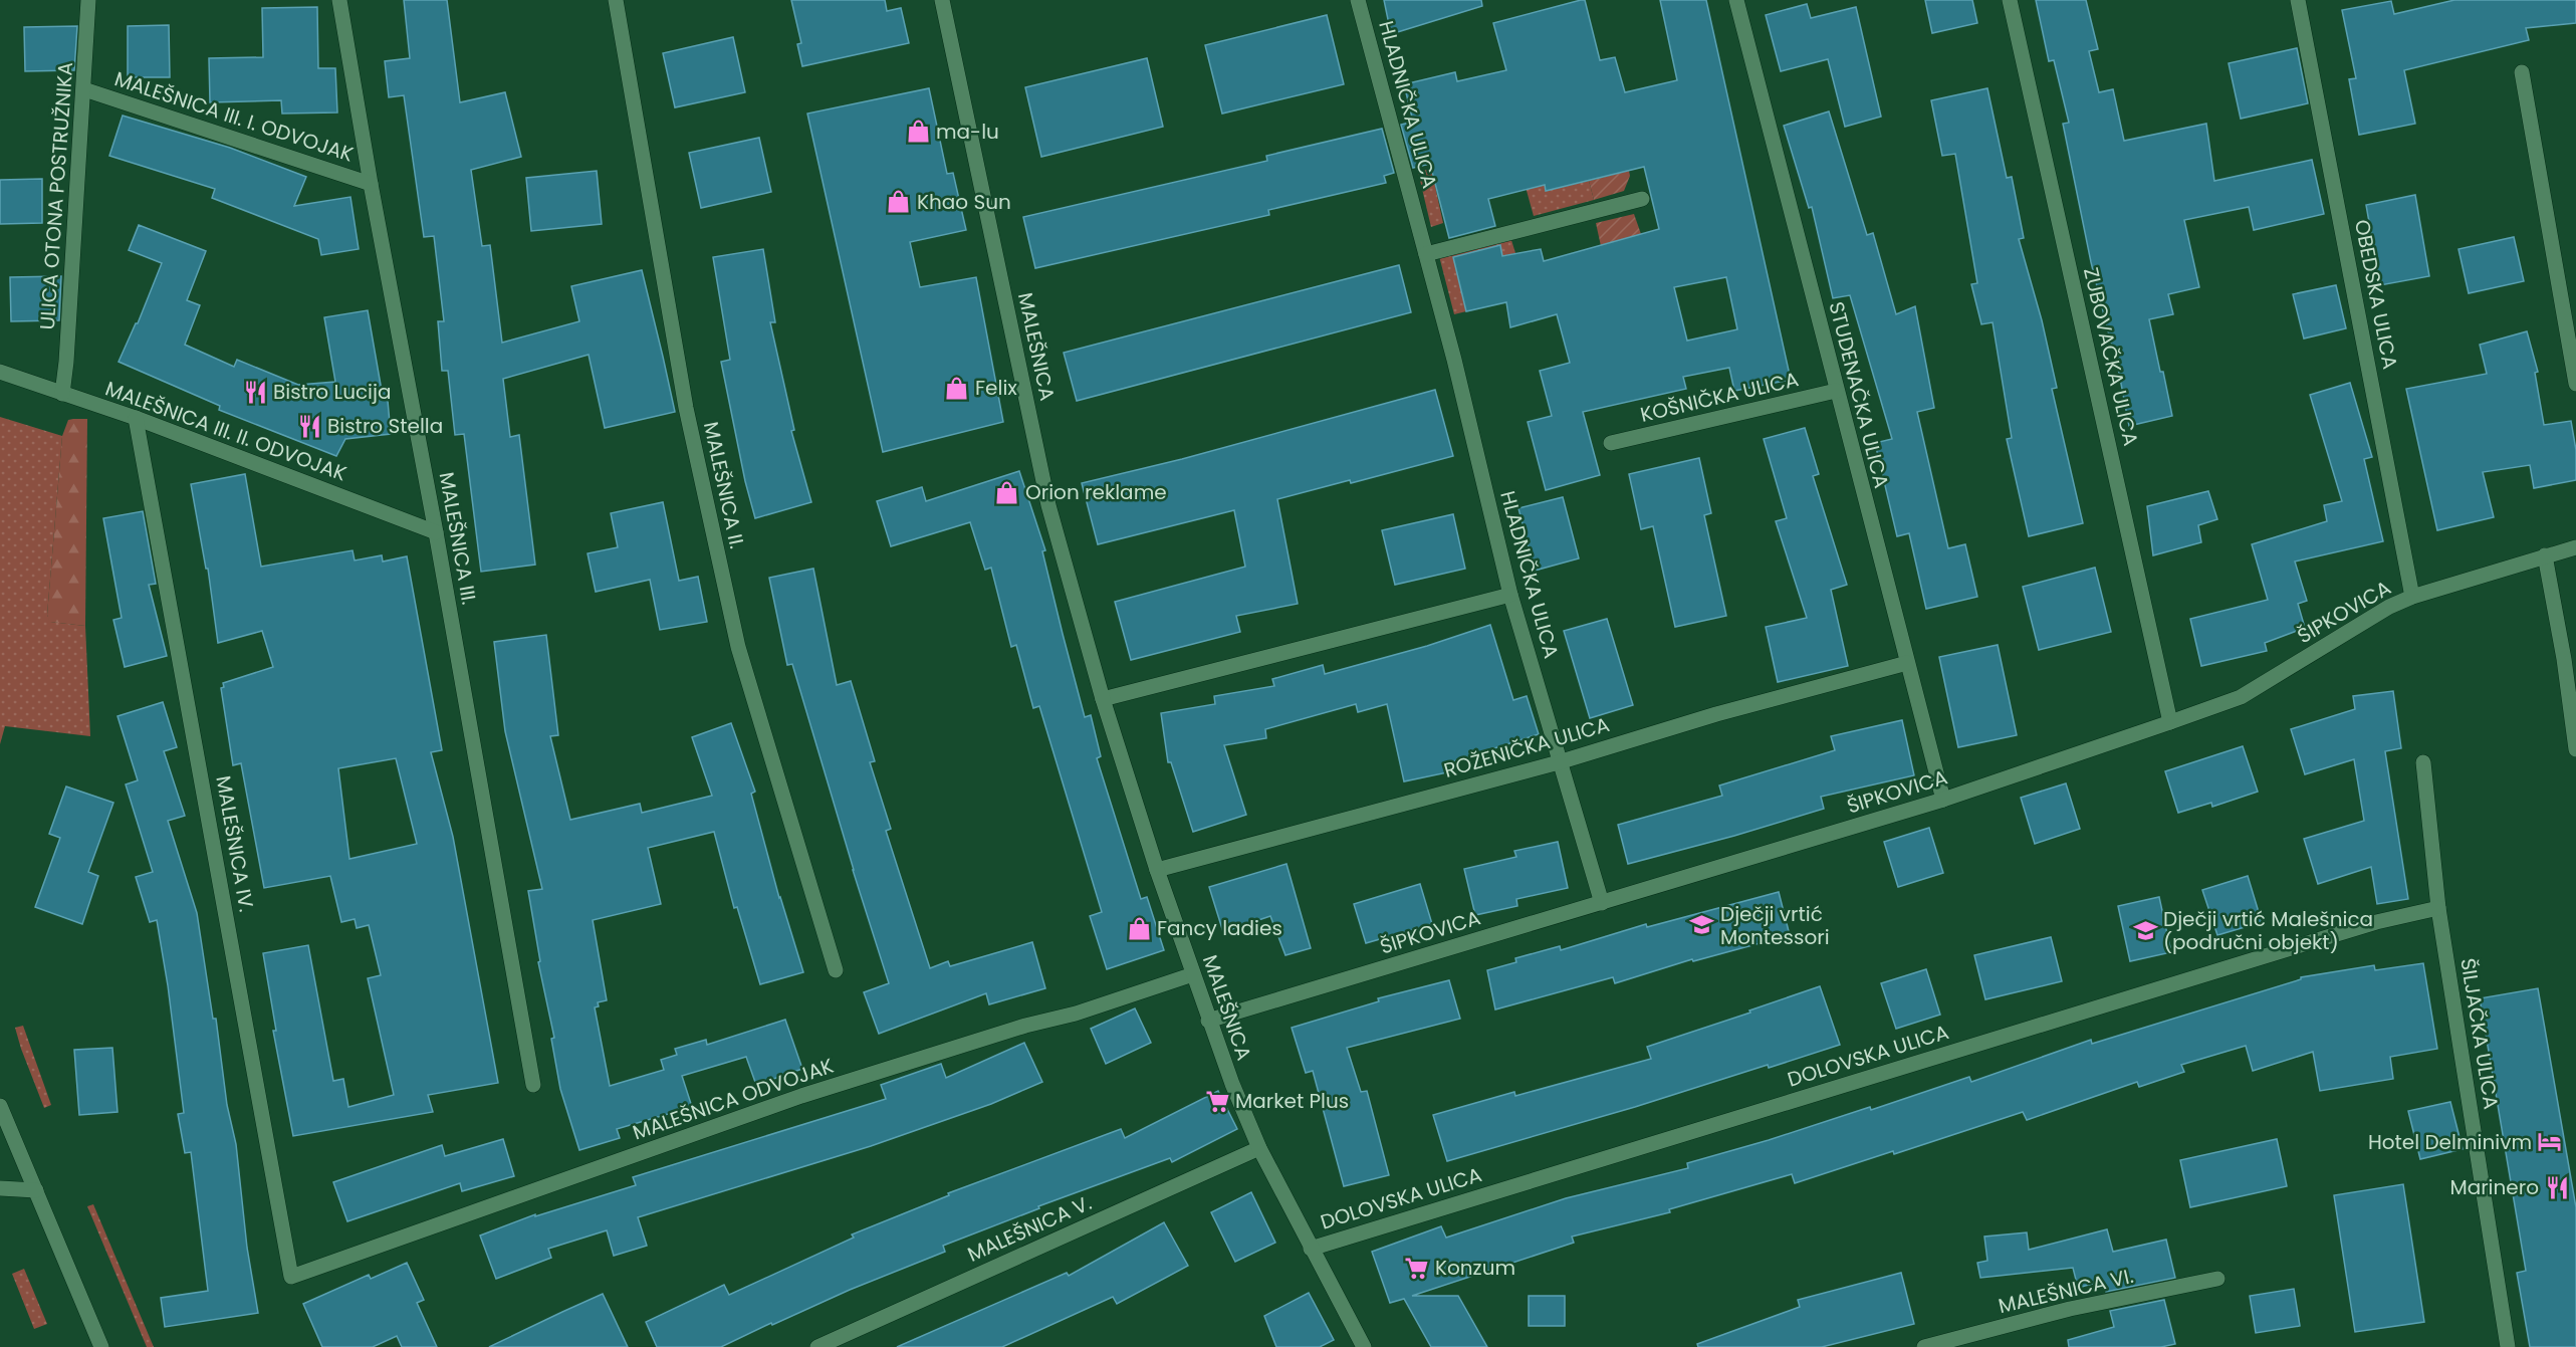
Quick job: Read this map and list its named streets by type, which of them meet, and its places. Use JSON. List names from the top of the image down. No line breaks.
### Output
{"streets":{"street":["HLADNIČKA ULICA","MALEŠNICA III. I. ODVOJAK","ULICA OTONA POSTRUŽNIKA","OBEDSKA ULICA","MALEŠNICA","ZUBOVAČKA ULICA","STUDENAČKA ULICA","KOŠNIČKA ULICA","MALEŠNICA III. II. ODVOJAK","MALEŠNICA II.","MALEŠNICA III.","ŠIPKOVICA","ROŽENIČKA ULICA","MALEŠNICA IV.","ŠILJAČKA ULICA","DOLOVSKA ULICA","MALEŠNICA ODVOJAK","MALEŠNICA V.","MALEŠNICA VI."]},"crossings":[["HLADNIČKA ULICA","ŠIPKOVICA"],["HLADNIČKA ULICA","ROŽENIČKA ULICA"],["MALEŠNICA III. I. ODVOJAK","ULICA OTONA POSTRUŽNIKA"],["MALEŠNICA III. I. ODVOJAK","MALEŠNICA III."],["ULICA OTONA POSTRUŽNIKA","MALEŠNICA III. II. ODVOJAK"],["OBEDSKA ULICA","ŠIPKOVICA"],["MALEŠNICA","ŠIPKOVICA"],["MALEŠNICA","ROŽENIČKA ULICA"],["MALEŠNICA","DOLOVSKA ULICA"],["MALEŠNICA","MALEŠNICA ODVOJAK"],["MALEŠNICA","MALEŠNICA V."],["ZUBOVAČKA ULICA","ŠIPKOVICA"],["STUDENAČKA ULICA","KOŠNIČKA ULICA"],["STUDENAČKA ULICA","ŠIPKOVICA"],["STUDENAČKA ULICA","ROŽENIČKA ULICA"],["MALEŠNICA III. II. ODVOJAK","MALEŠNICA III."],["MALEŠNICA III. II. ODVOJAK","MALEŠNICA IV."],["MALEŠNICA IV.","MALEŠNICA ODVOJAK"],["ŠILJAČKA ULICA","DOLOVSKA ULICA"]],"places":{"shop":["ma-lu","Khao Sun","Felix","Orion reklame","Fancy ladies"],"restaurant":["Bistro Lucija","Bistro Stella","Marinero"],"school or university":["Dječji vrtić Montessori","Dječji vrtić Malešnica (područni objekt)"],"supermarket":["Market Plus","Konzum"],"hotel":["Hotel Delminivm"]}}
